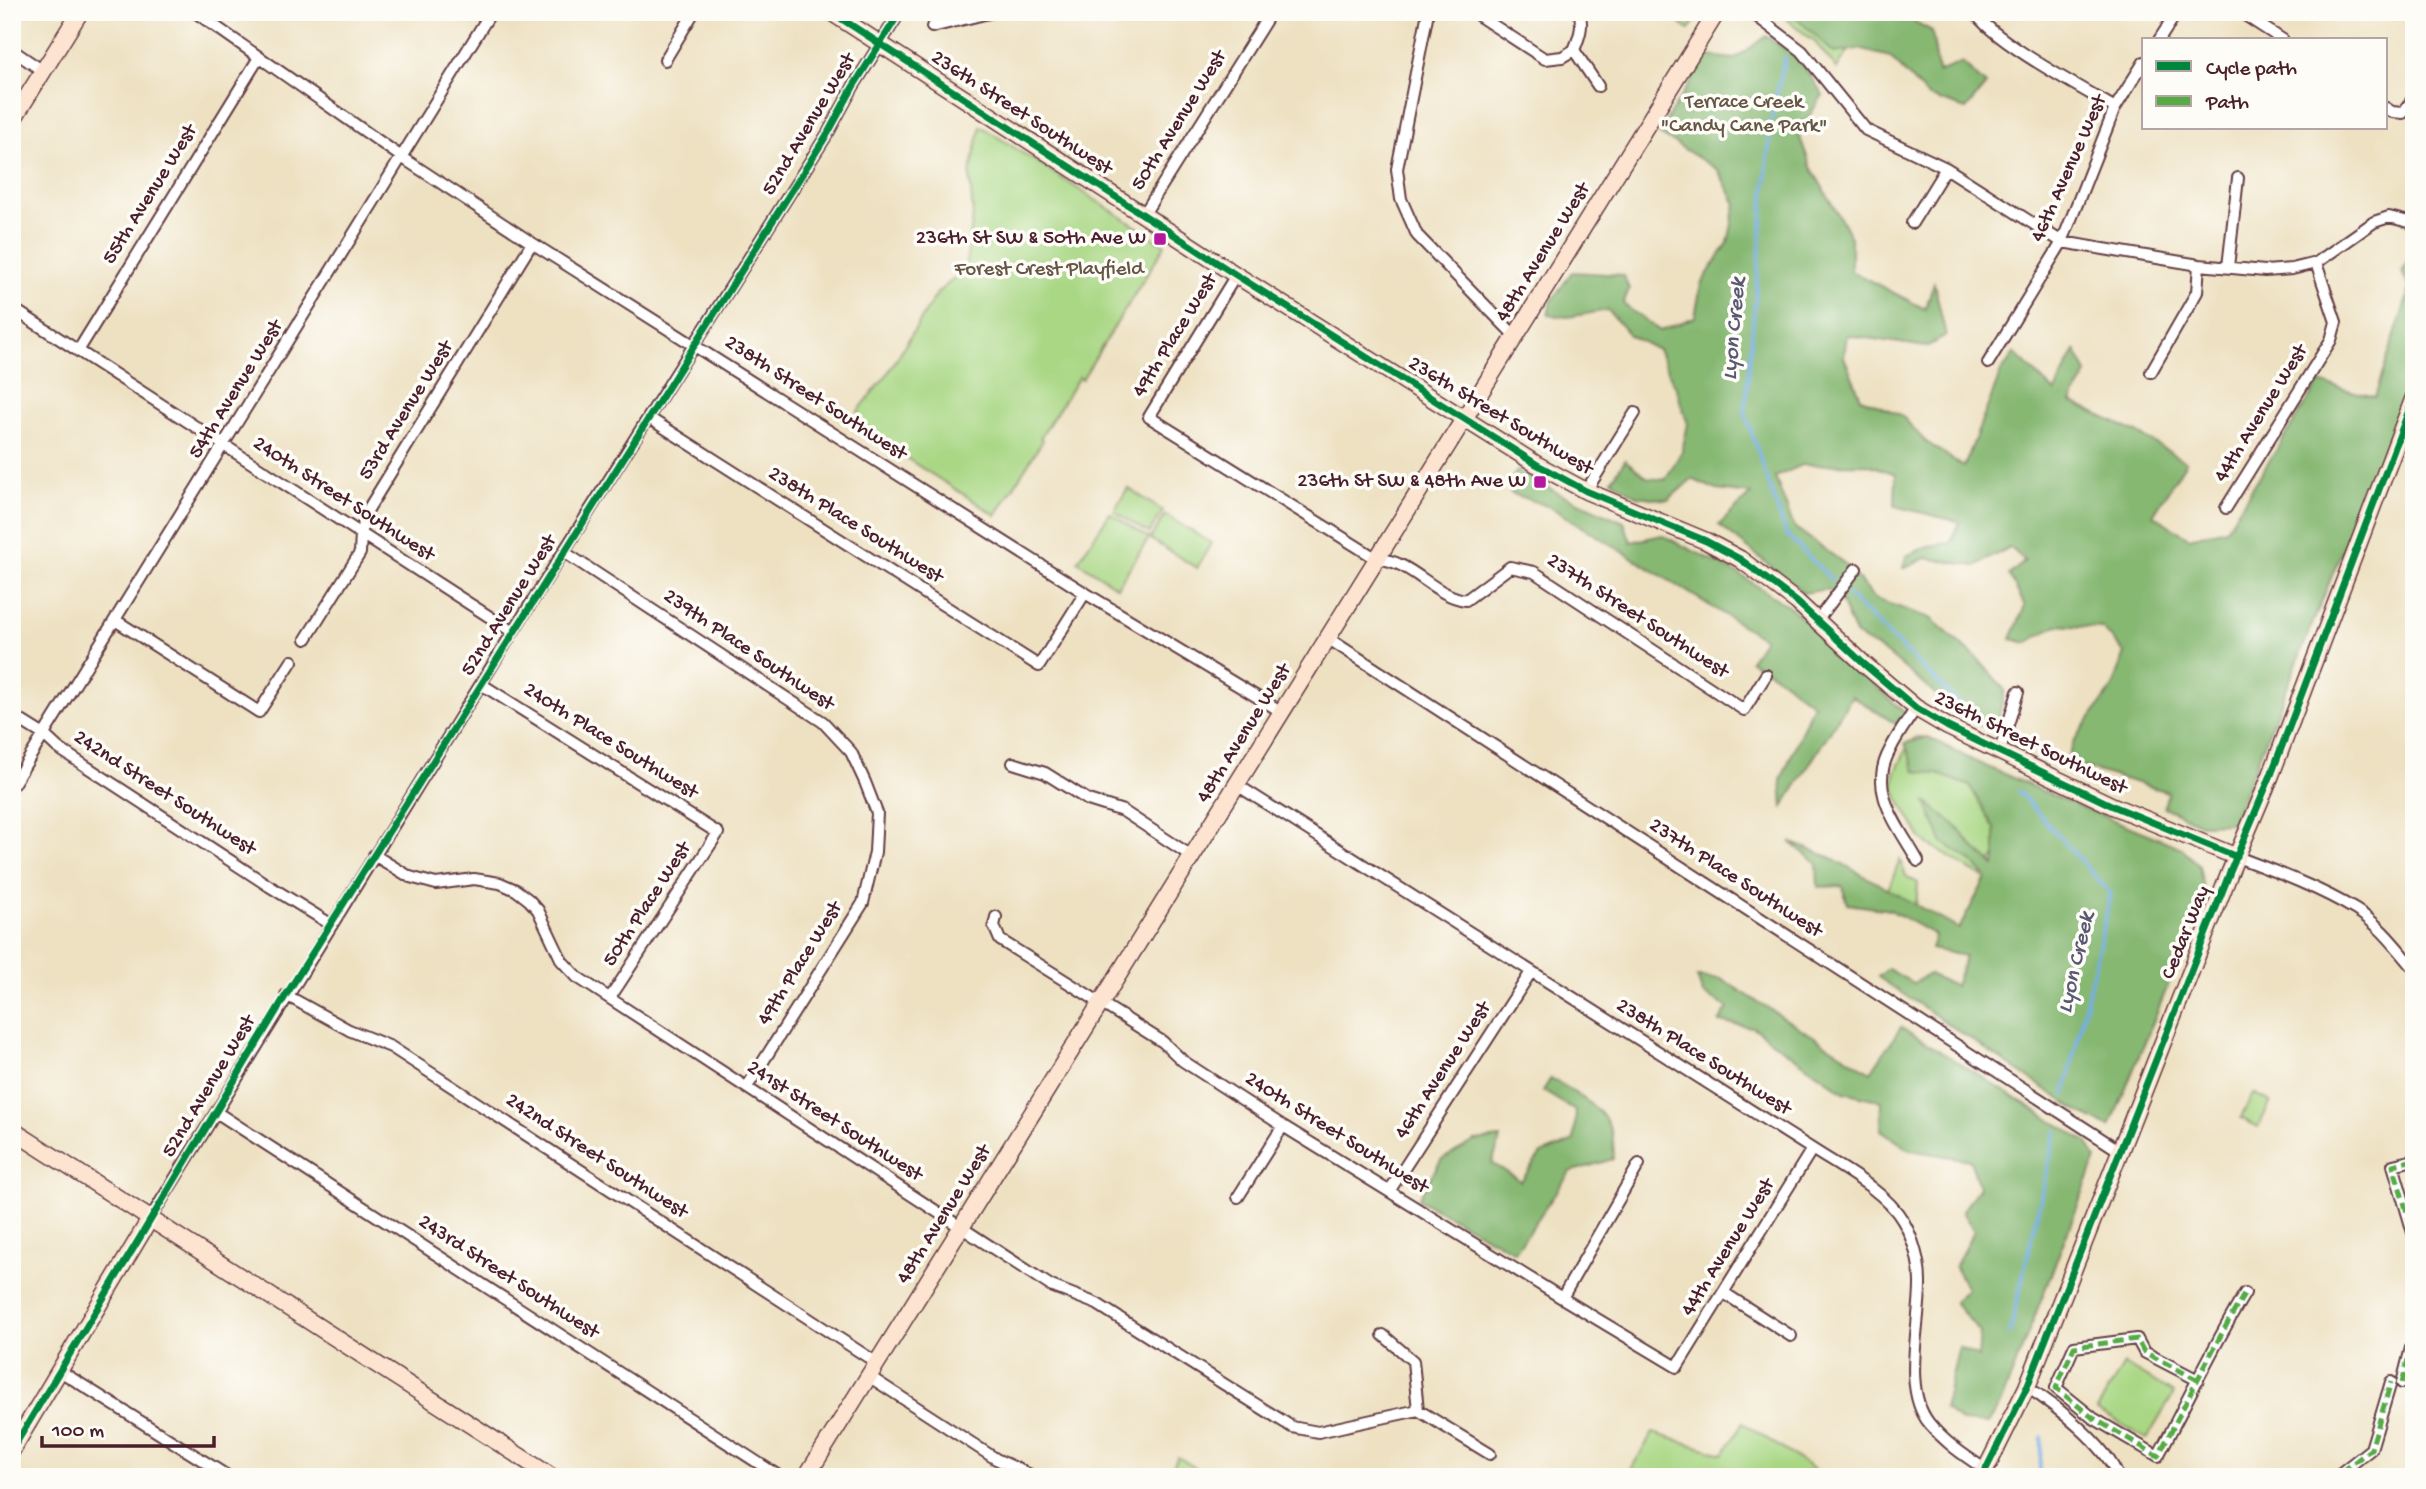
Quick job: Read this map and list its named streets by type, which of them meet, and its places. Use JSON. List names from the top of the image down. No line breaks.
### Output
{"streets":{"main road":["236th Street Southwest","48th Avenue West","Cedar Way"],"street":["50th Avenue West","52nd Avenue West","46th Avenue West","55th Avenue West","49th Place West","54th Avenue West","238th Street Southwest","53rd Avenue West","44th Avenue West","240th Street Southwest","238th Place Southwest","237th Street Southwest","239th Place Southwest","240th Place Southwest","242nd Street Southwest","237th Place Southwest","50th Place West","241st Street Southwest","243rd Street Southwest"]},"crossings":[["236th Street Southwest","50th Avenue West"],["236th Street Southwest","52nd Avenue West"],["236th Street Southwest","48th Avenue West"],["236th Street Southwest","49th Place West"],["236th Street Southwest","Cedar Way"],["52nd Avenue West","238th Street Southwest"],["52nd Avenue West","240th Street Southwest"],["52nd Avenue West","238th Place Southwest"],["52nd Avenue West","239th Place Southwest"],["52nd Avenue West","240th Place Southwest"],["52nd Avenue West","242nd Street Southwest"],["52nd Avenue West","241st Street Southwest"],["52nd Avenue West","243rd Street Southwest"],["46th Avenue West","240th Street Southwest"],["46th Avenue West","238th Place Southwest"],["55th Avenue West","238th Street Southwest"],["55th Avenue West","240th Street Southwest"],["48th Avenue West","238th Street Southwest"],["48th Avenue West","240th Street Southwest"],["48th Avenue West","238th Place Southwest"],["48th Avenue West","237th Street Southwest"],["48th Avenue West","242nd Street Southwest"],["48th Avenue West","237th Place Southwest"],["48th Avenue West","241st Street Southwest"],["49th Place West","237th Street Southwest"],["49th Place West","239th Place Southwest"],["49th Place West","241st Street Southwest"],["54th Avenue West","238th Street Southwest"],["54th Avenue West","240th Street Southwest"],["54th Avenue West","242nd Street Southwest"],["238th Street Southwest","53rd Avenue West"],["238th Street Southwest","238th Place Southwest"],["53rd Avenue West","240th Street Southwest"],["44th Avenue West","240th Street Southwest"],["44th Avenue West","238th Place Southwest"],["238th Place Southwest","Cedar Way"],["240th Place Southwest","50th Place West"],["237th Place Southwest","Cedar Way"],["50th Place West","241st Street Southwest"]],"water":["Lyon Creek"],"parks":["Terrace Creek \"Candy Cane Park\"","Forest Crest Playfield"],"places":{"transit":["236th St SW & 50th Ave W","236th St SW & 48th Ave W"]},"legend":["Cycle path","Path"],"scale_bar":"100 m"}
